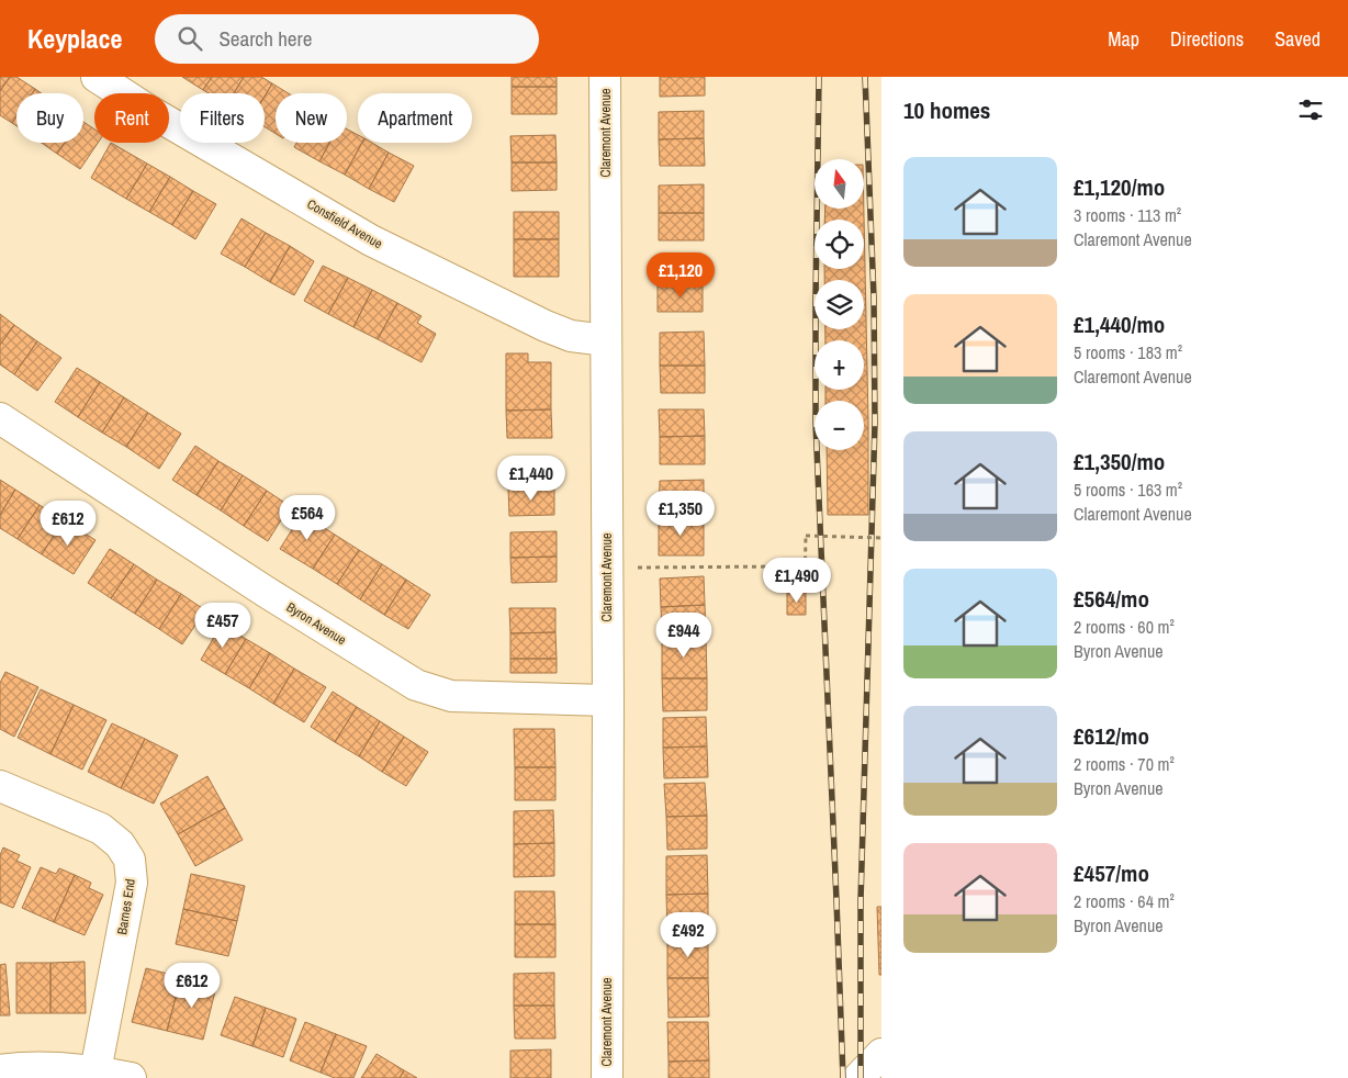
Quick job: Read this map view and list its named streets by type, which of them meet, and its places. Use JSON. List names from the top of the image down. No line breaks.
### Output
{"streets":{"street":["Claremont Avenue","Consfield Avenue","Byron Avenue","Barnes End"]},"crossings":[["Claremont Avenue","Consfield Avenue"],["Claremont Avenue","Byron Avenue"]],"north":"top","page":{"header":"Keyplace","search":"Search here","nav":["Map","Directions","Saved"],"heading":"10 homes","chip":["Buy","Rent","Filters","New","Apartment"],"list":[{"name":"£1,120/mo","note":"3 rooms · 113 m² · Claremont Avenue"},{"name":"£1,440/mo","note":"5 rooms · 183 m² · Claremont Avenue"},{"name":"£1,350/mo","note":"5 rooms · 163 m² · Claremont Avenue"},{"name":"£564/mo","note":"2 rooms · 60 m² · Byron Avenue"},{"name":"£612/mo","note":"2 rooms · 70 m² · Byron Avenue"},{"name":"£457/mo","note":"2 rooms · 64 m² · Byron Avenue"}],"map_buttons":["+","−"],"price":["£1,120","£1,440","£1,350","£564","£612","£1,490","£457","£944","£492","£612"]}}
